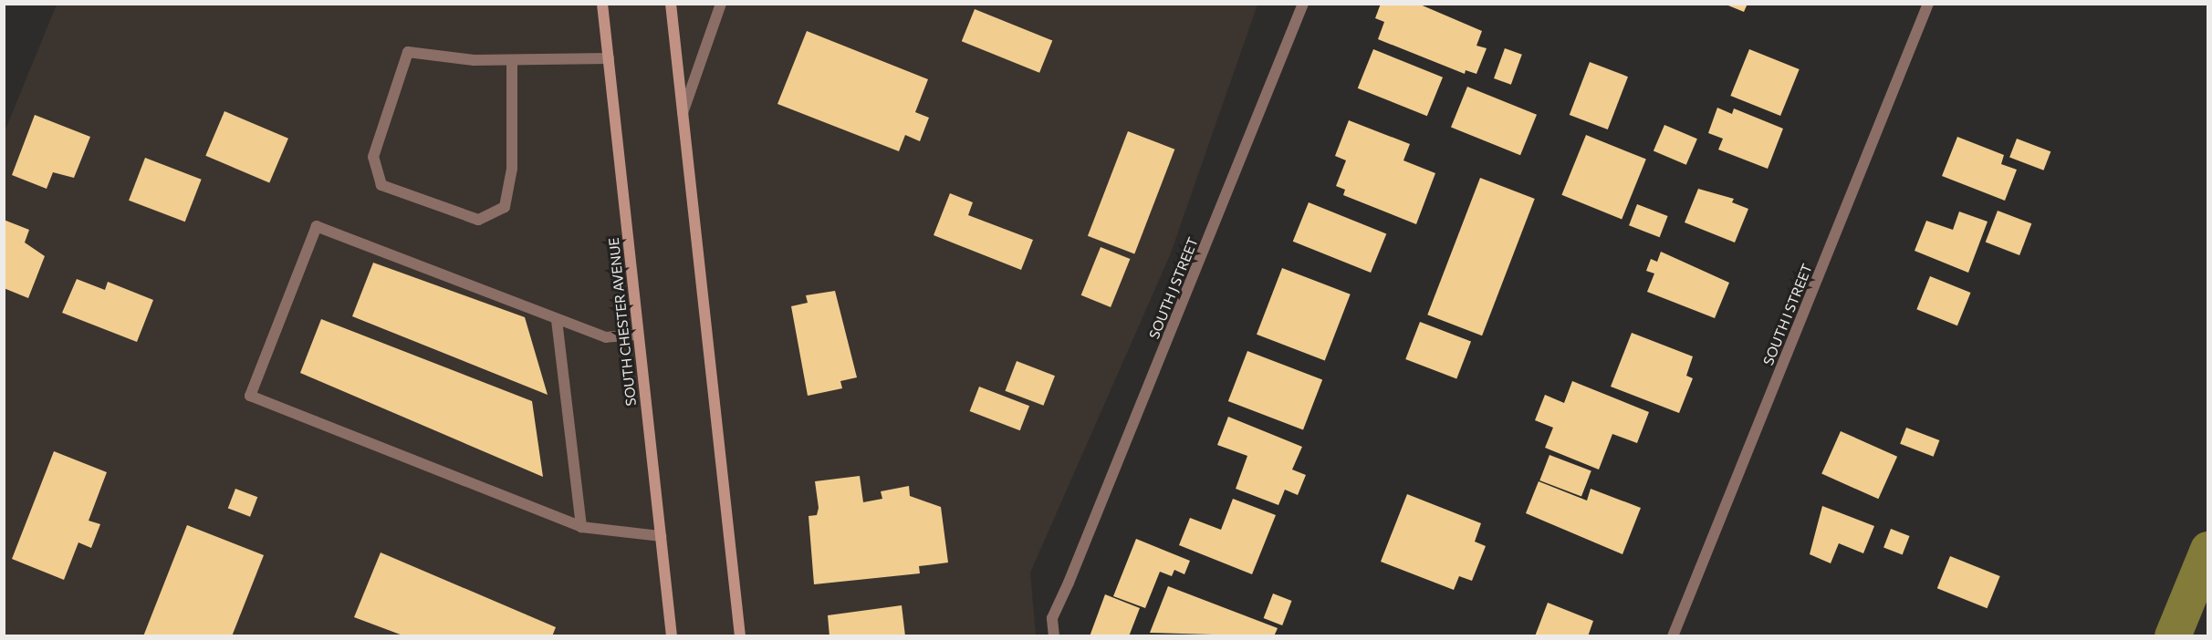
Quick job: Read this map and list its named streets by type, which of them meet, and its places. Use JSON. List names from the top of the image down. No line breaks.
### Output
{"streets":{"main road":["SOUTH CHESTER AVENUE"],"street":["SOUTH J STREET","SOUTH I STREET"]}}
